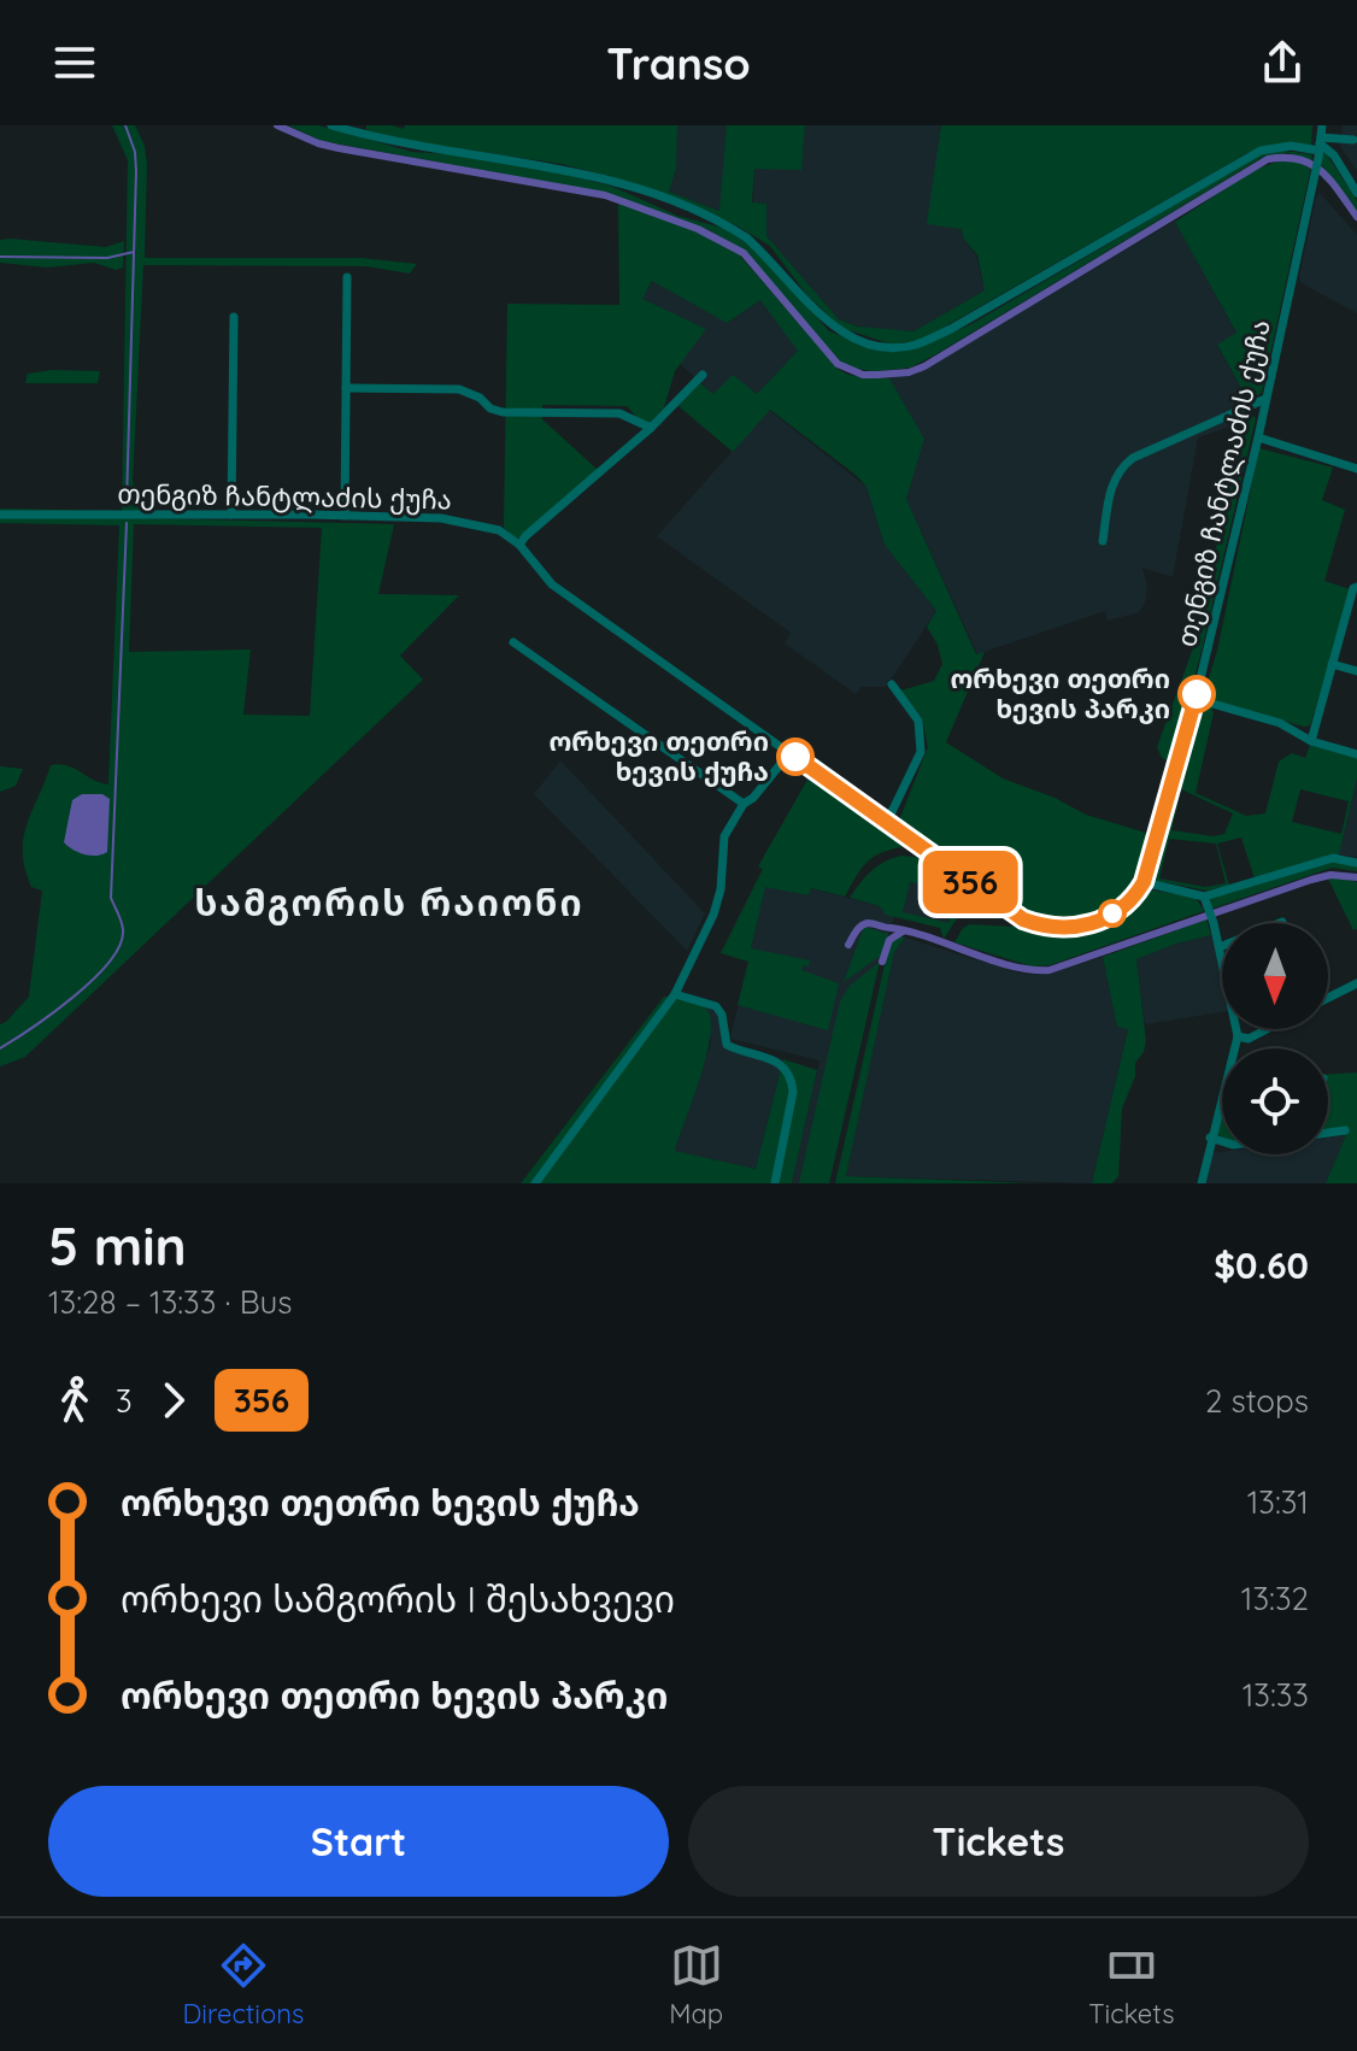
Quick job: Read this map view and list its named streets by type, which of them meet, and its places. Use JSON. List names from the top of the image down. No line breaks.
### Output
{"streets":{"street":["თენგიზ ჩანტლაძის ქუჩა"]},"districts":["სამგორის რაიონი"],"places":["ორხევი თეთრი ხევის პარკი","ორხევი თეთრი ხევის ქუჩა"],"lines":["bus line 356"],"north":"bottom","page":{"header":"Transo","on_map":"356","heading":["5 min","13:28 – 13:33 · Bus","$0.60"],"legs":["3","356","2 stops"],"list":[{"name":"ორხევი თეთრი ხევის ქუჩა","value":"13:31"},{"name":"ორხევი სამგორის I შესახვევი","value":"13:32"},{"name":"ორხევი თეთრი ხევის პარკი","value":"13:33"}],"buttons":["Start","Tickets"],"tabs":["Directions","Map","Tickets"]}}
